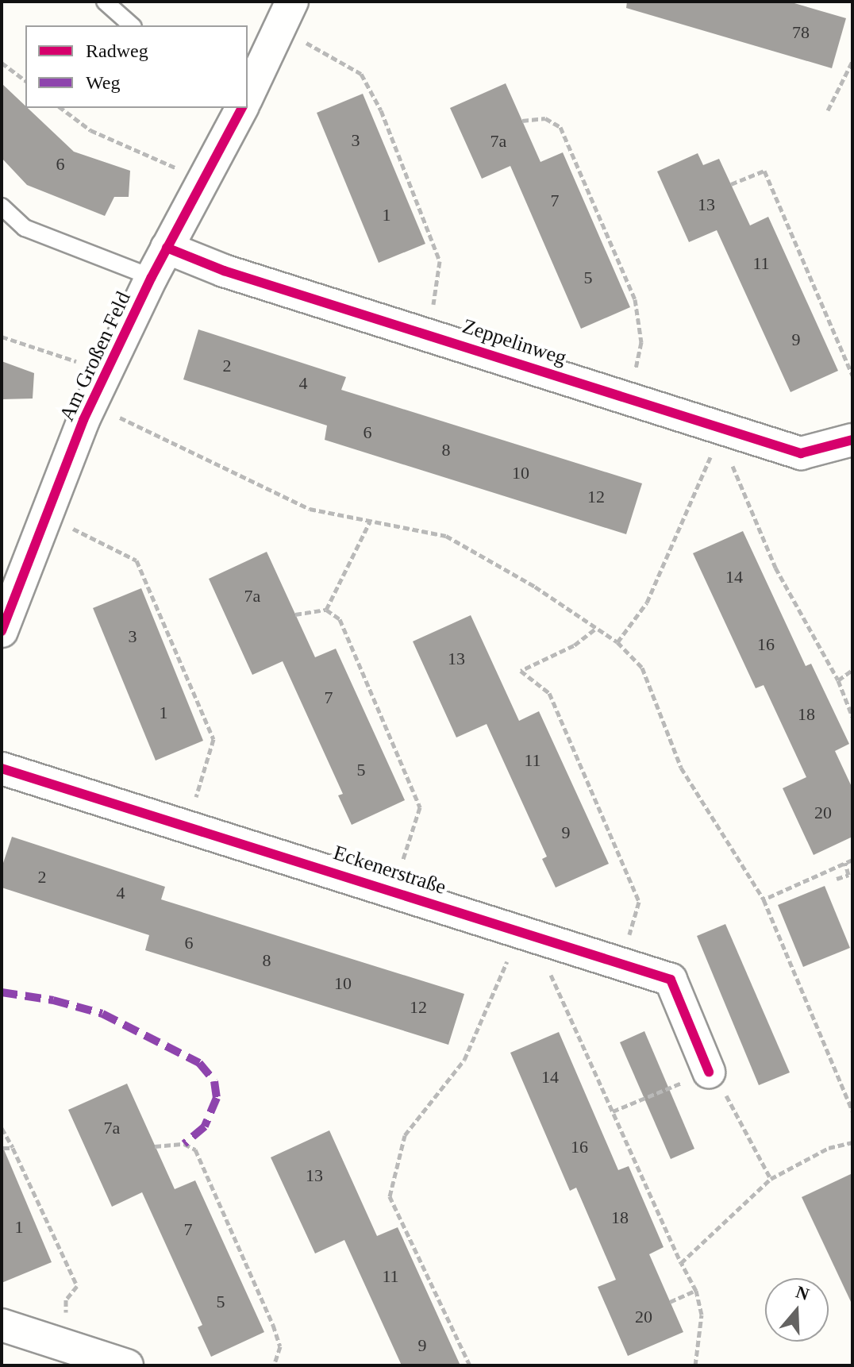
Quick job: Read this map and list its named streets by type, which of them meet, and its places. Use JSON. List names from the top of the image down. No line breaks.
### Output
{"streets":{"street":["Zeppelinweg","Am Großen Feld","Eckenerstraße"]},"crossings":[["Zeppelinweg","Am Großen Feld"]],"house_numbers":["78","3","7a","6","7","13","1","11","5","9","2","4","6","8","10","12","14","7a","3","16","13","7","1","18","11","5","20","9","2","4","6","8","10","12","14","7a","16","13","18","1","7","11","5","20","9"],"legend":["Radweg","Weg"],"north":"top"}
